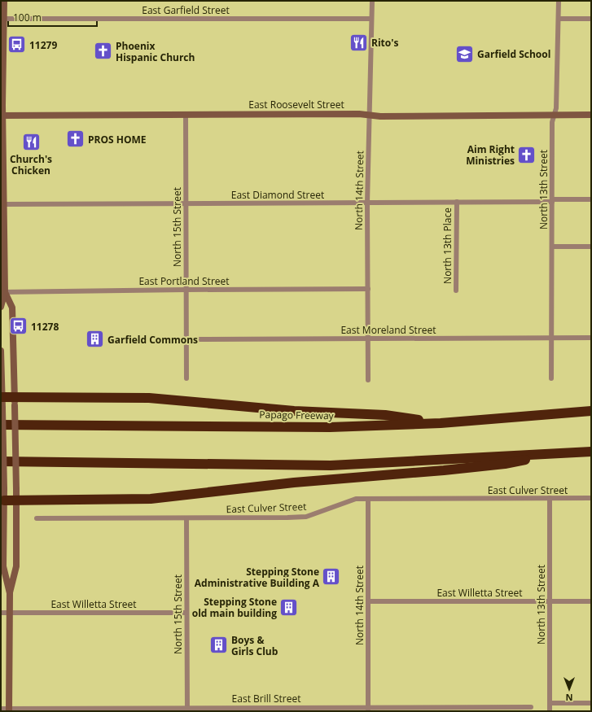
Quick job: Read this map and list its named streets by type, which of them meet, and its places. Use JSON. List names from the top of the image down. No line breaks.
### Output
{"streets":{"highway":["Papago Freeway"],"main road":["East Roosevelt Street"],"street":["East Garfield Street","North 13th Street","North 14th Street","East Diamond Street","North 15th Street","North 13th Place","East Portland Street","East Moreland Street","East Culver Street","East Willetta Street","East Brill Street"]},"crossings":[["East Garfield Street","North 14th Street"],["East Roosevelt Street","North 13th Street"],["East Roosevelt Street","North 14th Street"],["East Roosevelt Street","North 15th Street"],["North 13th Street","East Diamond Street"],["North 13th Street","East Moreland Street"],["North 13th Street","East Culver Street"],["North 13th Street","East Willetta Street"],["North 14th Street","East Diamond Street"],["North 14th Street","East Portland Street"],["North 14th Street","East Moreland Street"],["North 14th Street","East Culver Street"],["North 14th Street","East Willetta Street"],["North 14th Street","East Brill Street"],["East Diamond Street","North 15th Street"],["East Diamond Street","North 13th Place"],["North 15th Street","East Portland Street"],["North 15th Street","East Moreland Street"],["North 15th Street","East Culver Street"],["North 15th Street","East Willetta Street"],["North 15th Street","East Brill Street"]],"places":{"restaurant":["Rito's","Church's Chicken"],"bus stop":["11279","11278"],"church":["Phoenix Hispanic Church","PROS HOME","Aim Right Ministries"],"school or university":["Garfield School"],"building":["Garfield Commons","Stepping Stone Administrative Building A","Stepping Stone old main building","Boys & Girls Club"]},"scale_bar":"100 m","north":"bottom"}
